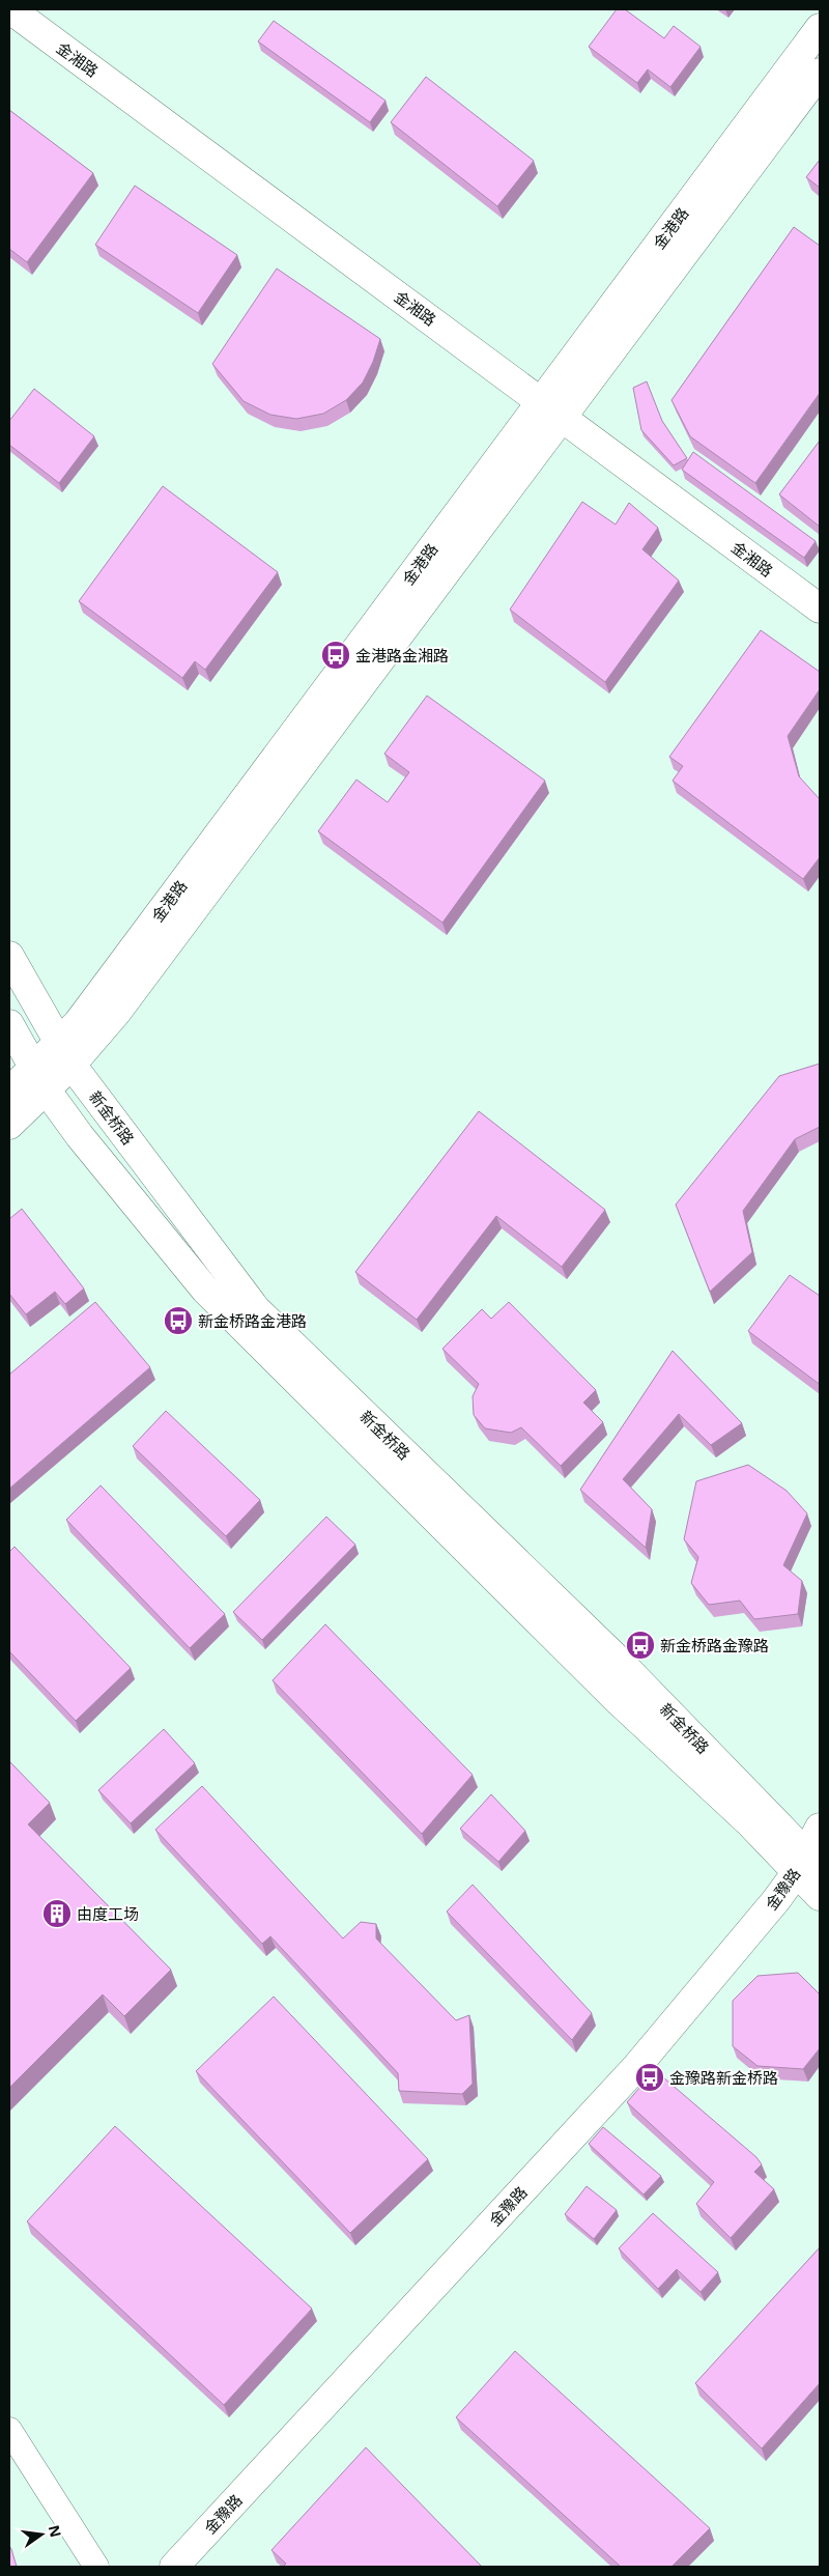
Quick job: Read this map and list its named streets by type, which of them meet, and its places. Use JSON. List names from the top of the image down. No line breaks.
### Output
{"streets":{"street":["金湘路","金港路","新金桥路","金豫路"]},"crossings":[["金湘路","金港路"],["金港路","新金桥路"],["新金桥路","金豫路"]],"places":{"bus stop":["金港路金湘路","新金桥路金港路","新金桥路金豫路","金豫路新金桥路"],"building":["由度工场"]},"north":"right"}
